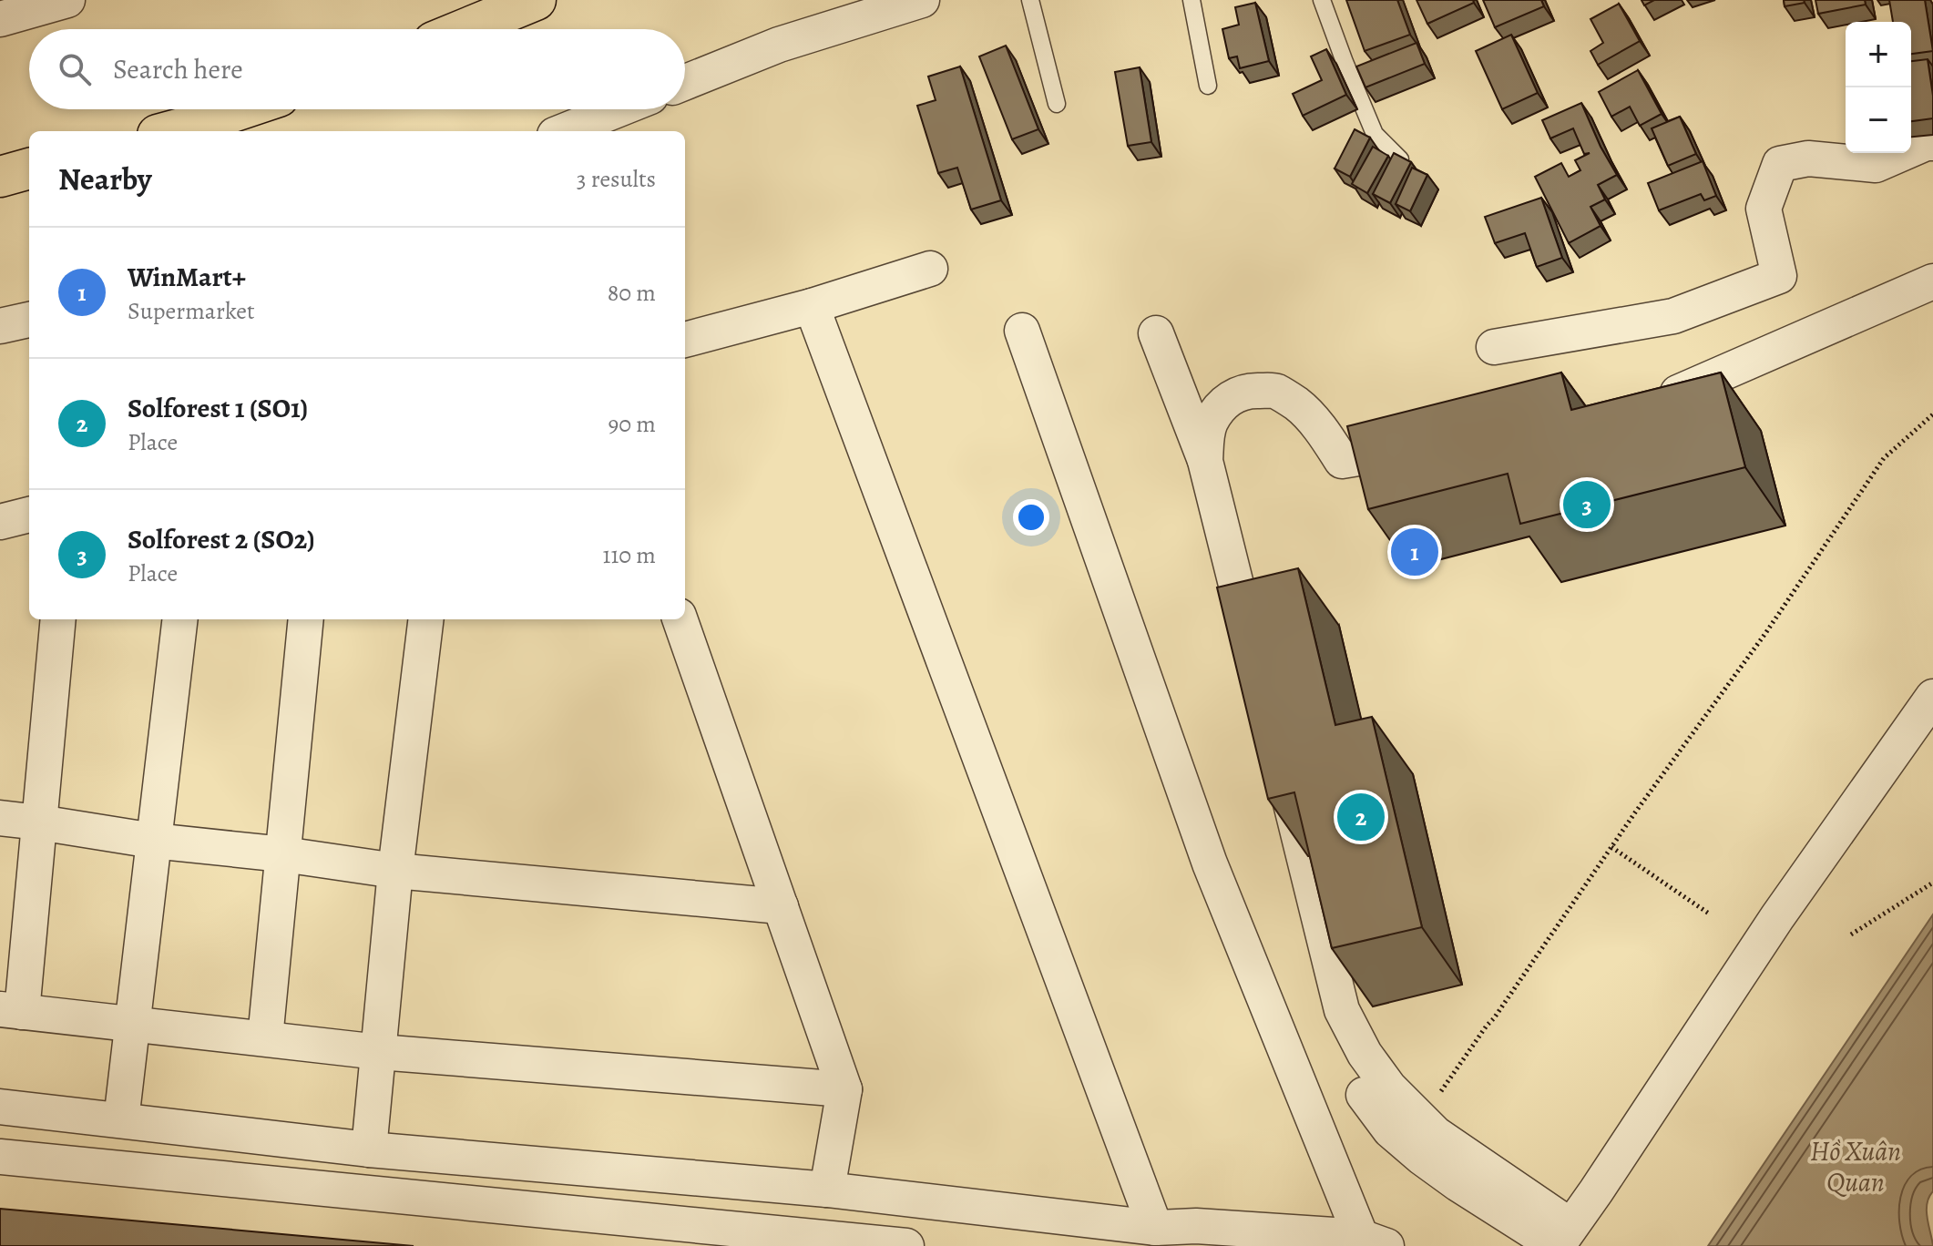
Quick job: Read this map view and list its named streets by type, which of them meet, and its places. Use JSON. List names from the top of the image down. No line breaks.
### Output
{"water":["Hồ Xuân Quan"],"page":{"map_buttons":["+","−"],"search":"Search here","heading":["Nearby","3 results"],"list":[{"mark":"1","name":"WinMart+","note":"Supermarket","value":"80 m"},{"mark":"2","name":"Solforest 1 (SO1)","note":"Place","value":"90 m"},{"mark":"3","name":"Solforest 2 (SO2)","note":"Place","value":"110 m"}],"pins":["3","1","2"]}}
